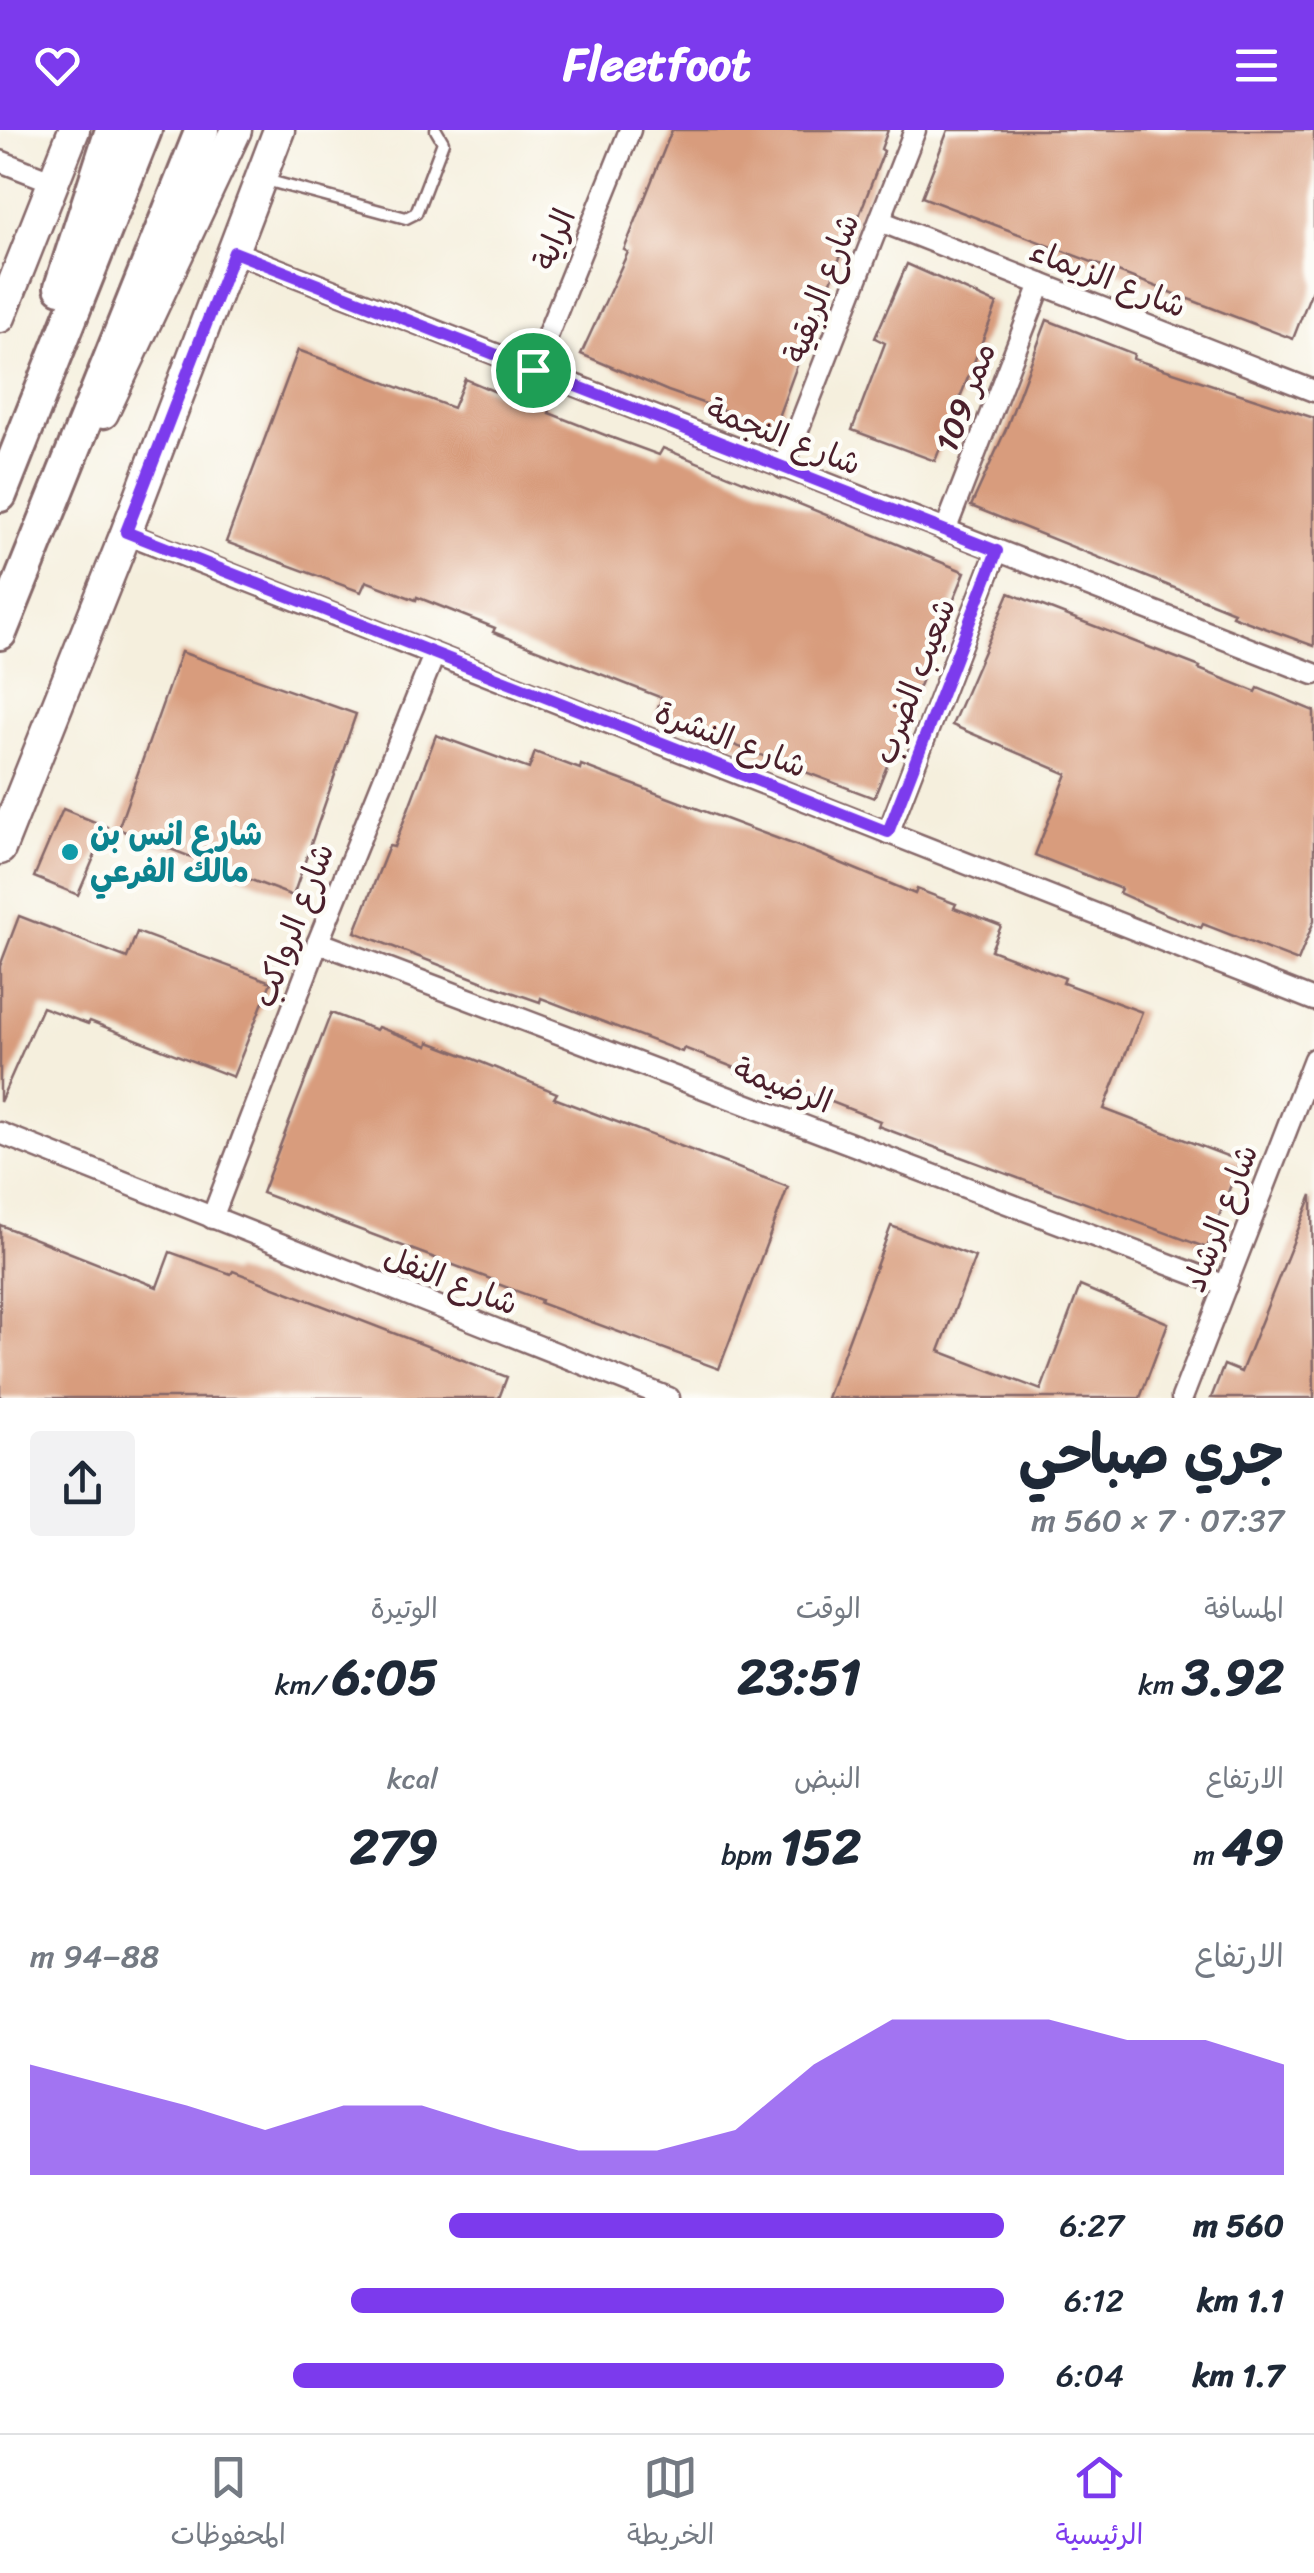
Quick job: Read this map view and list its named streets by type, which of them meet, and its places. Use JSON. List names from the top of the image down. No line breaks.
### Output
{"streets":{"street":["الراية","شارع الزيماء","شارع الربقية","ممر 109","شارع النجمة","شعيب الضرب","شارع النشرة","شارع الرواكب","الرضيمة","شارع الرشاد","شارع النفل"]},"crossings":[["الراية","شارع النجمة"],["شارع الزيماء","شارع الربقية"],["شارع الزيماء","ممر 109"],["شارع الربقية","شارع النجمة"],["ممر 109","شارع النجمة"],["شارع النجمة","شعيب الضرب"],["شعيب الضرب","شارع النشرة"],["شارع النشرة","شارع الرواكب"],["شارع الرواكب","الرضيمة"],["شارع الرواكب","شارع النفل"],["الرضيمة","شارع الرشاد"]],"places":["شارع انس بن مالك الفرعي"],"page":{"header":"Fleetfoot","heading":["جري صباحي","07:37 · 7 × 560 m"],"stats":[["المسافة","3.92 km"],["الوقت","23:51"],["الوتيرة","6:05 /km"],["الارتفاع","49 m"],["النبض","152 bpm"],["kcal","279"]],"chart":["الارتفاع","88–94 m"],"list":[{"name":"560 m","note":"6:27"},{"name":"1.1 km","note":"6:12"},{"name":"1.7 km","note":"6:04"}],"tabs":["الرئيسية","الخريطة","المحفوظات"]}}
